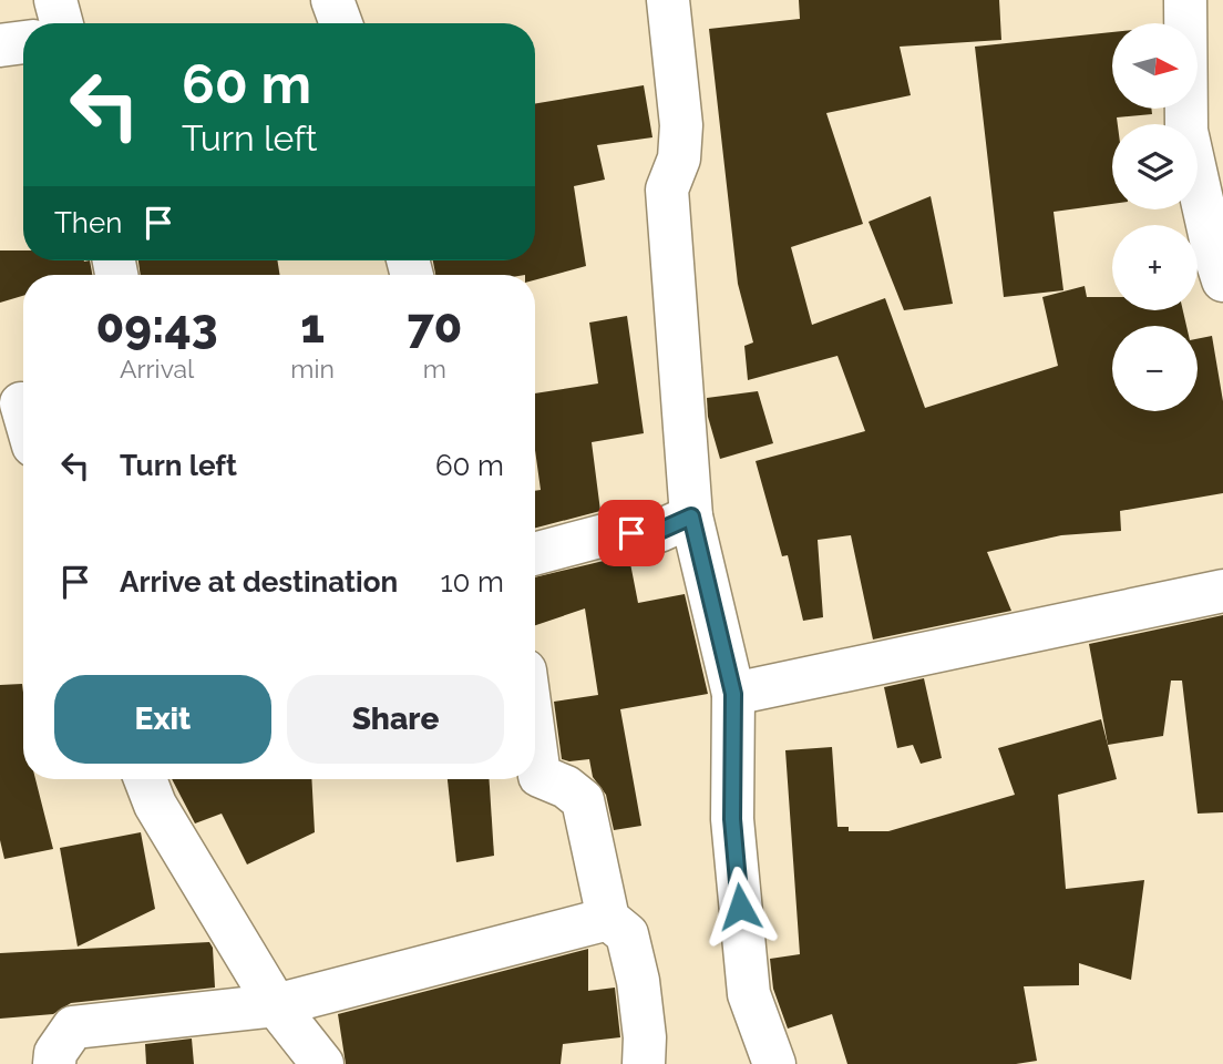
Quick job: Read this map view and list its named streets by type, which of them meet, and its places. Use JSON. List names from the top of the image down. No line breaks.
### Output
{"north":"right","page":{"map_buttons":["+","−"],"turn":["60 m","Turn left"],"then":"Then","eta":["09:43","Arrival","1","min","70","m"],"list":[{"name":"Turn left","value":"60 m"},{"name":"Arrive at destination","value":"10 m"}],"buttons":["Exit","Share"]}}
